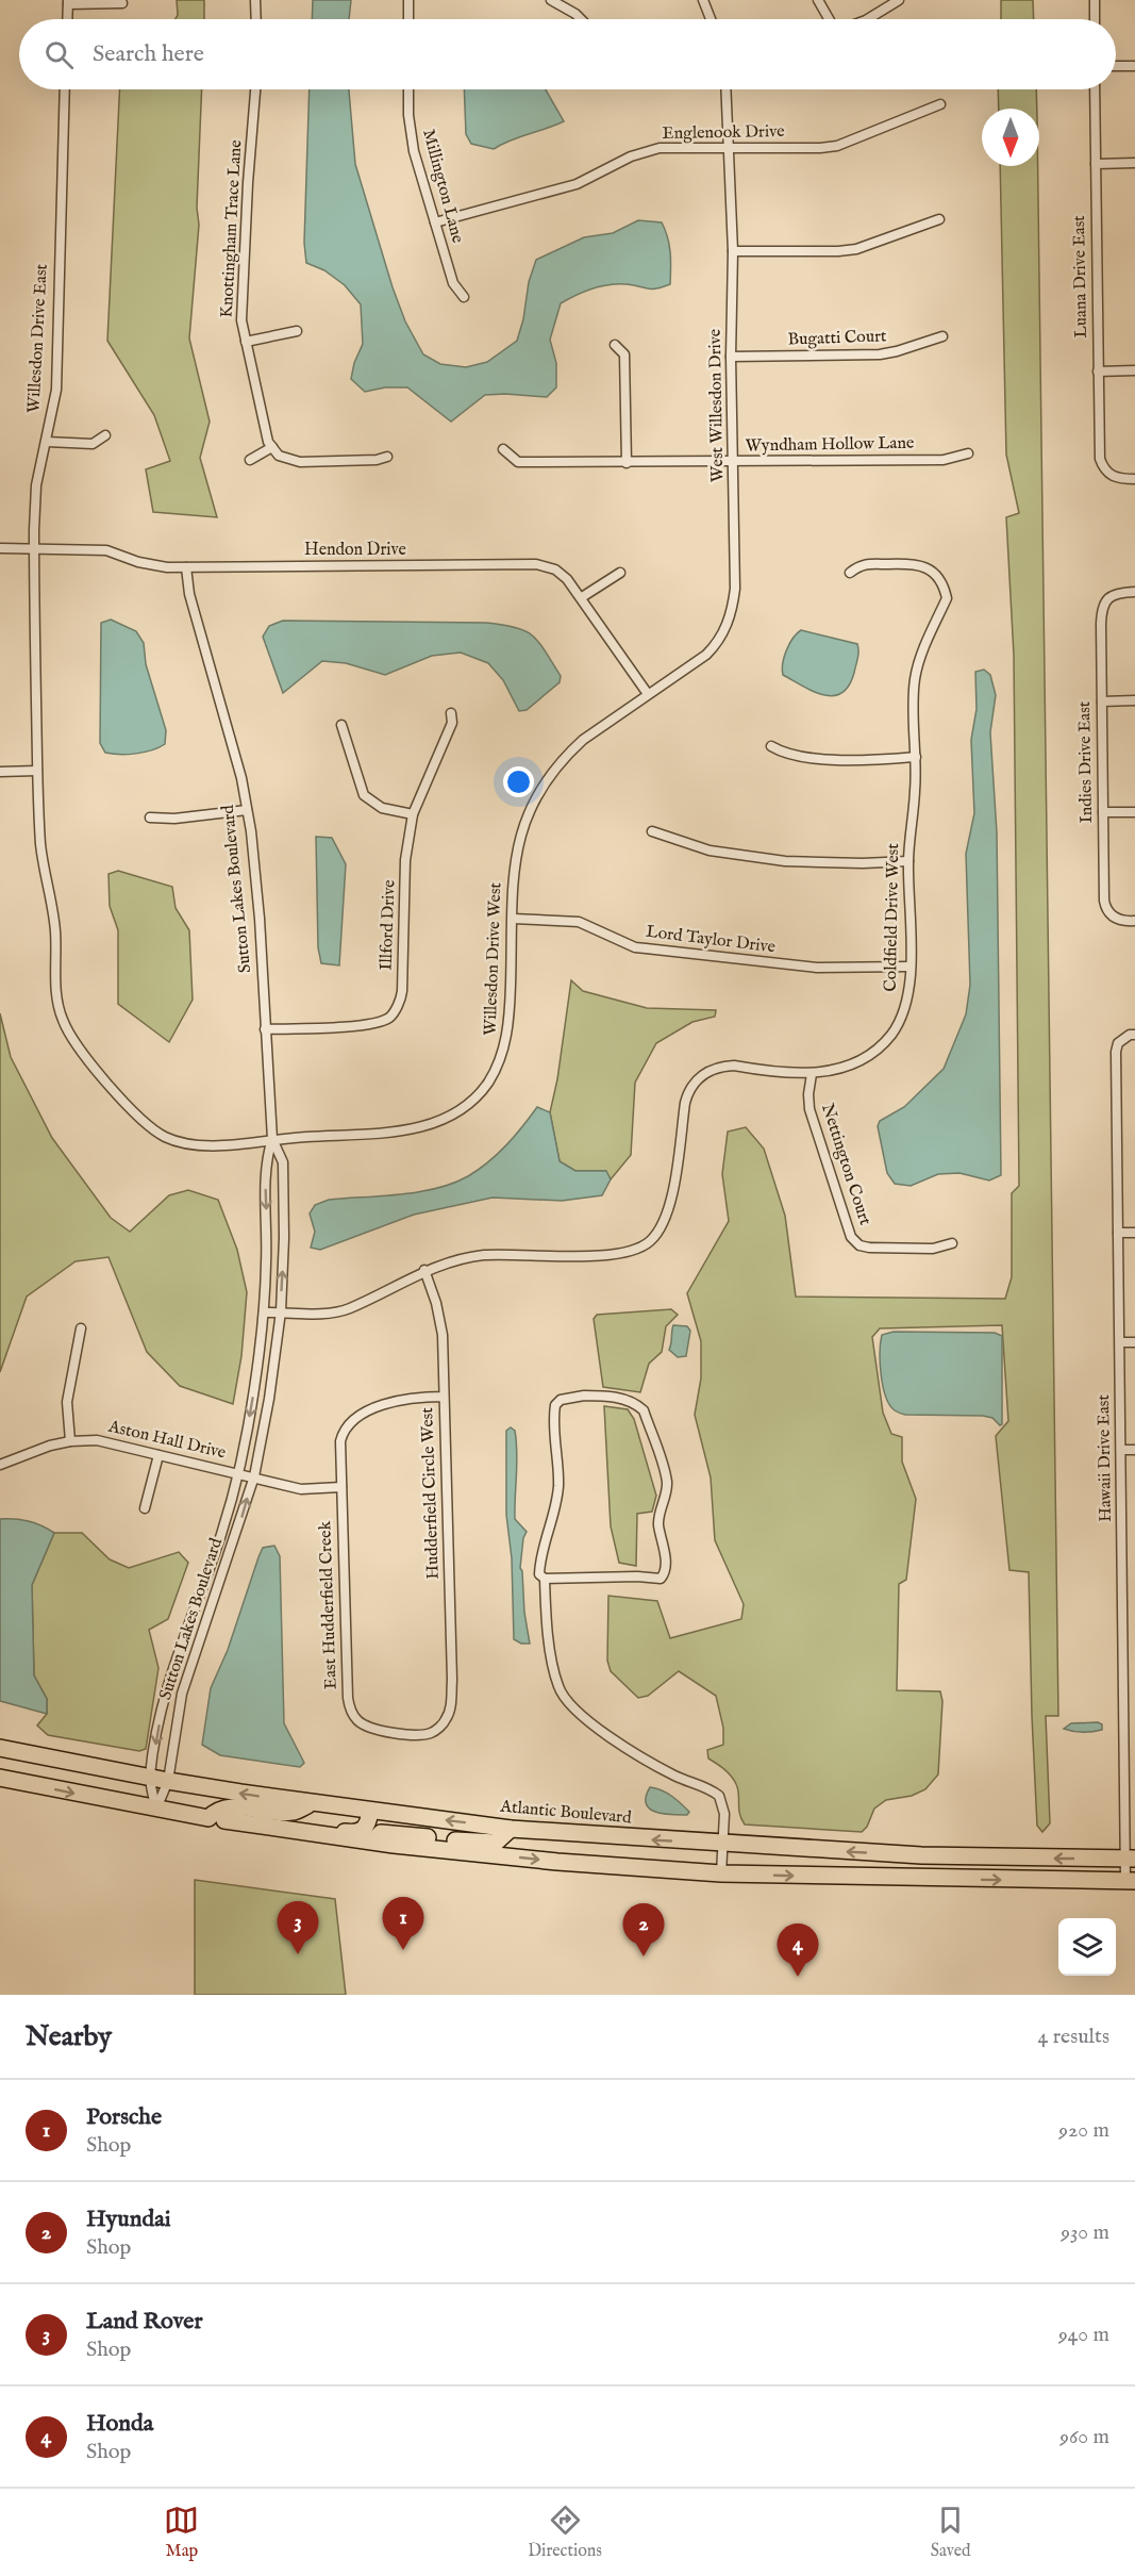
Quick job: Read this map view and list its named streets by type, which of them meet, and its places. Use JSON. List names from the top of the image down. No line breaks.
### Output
{"streets":{"highway":["Atlantic Boulevard"],"street":["Englenook Drive","Millington Lane","Knottingham Trace Lane","Luana Drive East","Willesdon Drive East","Bugatti Court","West Willesdon Drive","Wyndham Hollow Lane","Hendon Drive","Indies Drive East","Sutton Lakes Boulevard","Coldfield Drive West","Illford Drive","Lord Taylor Drive","Willesdon Drive West","Nettington Court","Aston Hall Drive","Hawaii Drive East","Hudderfield Circle West","East Hudderfield Creek"]},"crossings":[["Englenook Drive","Millington Lane"],["Englenook Drive","West Willesdon Drive"],["Willesdon Drive East","Hendon Drive"],["Willesdon Drive East","Sutton Lakes Boulevard"],["Willesdon Drive East","Willesdon Drive West"],["Bugatti Court","West Willesdon Drive"],["West Willesdon Drive","Wyndham Hollow Lane"],["West Willesdon Drive","Hendon Drive"],["West Willesdon Drive","Willesdon Drive West"],["Hendon Drive","Sutton Lakes Boulevard"],["Hendon Drive","Willesdon Drive West"],["Sutton Lakes Boulevard","Coldfield Drive West"],["Sutton Lakes Boulevard","Illford Drive"],["Sutton Lakes Boulevard","Willesdon Drive West"],["Sutton Lakes Boulevard","Aston Hall Drive"],["Sutton Lakes Boulevard","Atlantic Boulevard"],["Coldfield Drive West","Lord Taylor Drive"],["Coldfield Drive West","Nettington Court"],["Coldfield Drive West","Hudderfield Circle West"],["Lord Taylor Drive","Willesdon Drive West"],["Aston Hall Drive","East Hudderfield Creek"],["Hawaii Drive East","Atlantic Boulevard"],["Hudderfield Circle West","East Hudderfield Creek"]],"north":"bottom","page":{"search":"Search here","pins":["1","3","2","4"],"heading":["Nearby","4 results"],"list":[{"mark":"1","name":"Porsche","note":"Shop","value":"920 m"},{"mark":"2","name":"Hyundai","note":"Shop","value":"930 m"},{"mark":"3","name":"Land Rover","note":"Shop","value":"940 m"},{"mark":"4","name":"Honda","note":"Shop","value":"960 m"}],"nav":["Map","Directions","Saved"]}}
